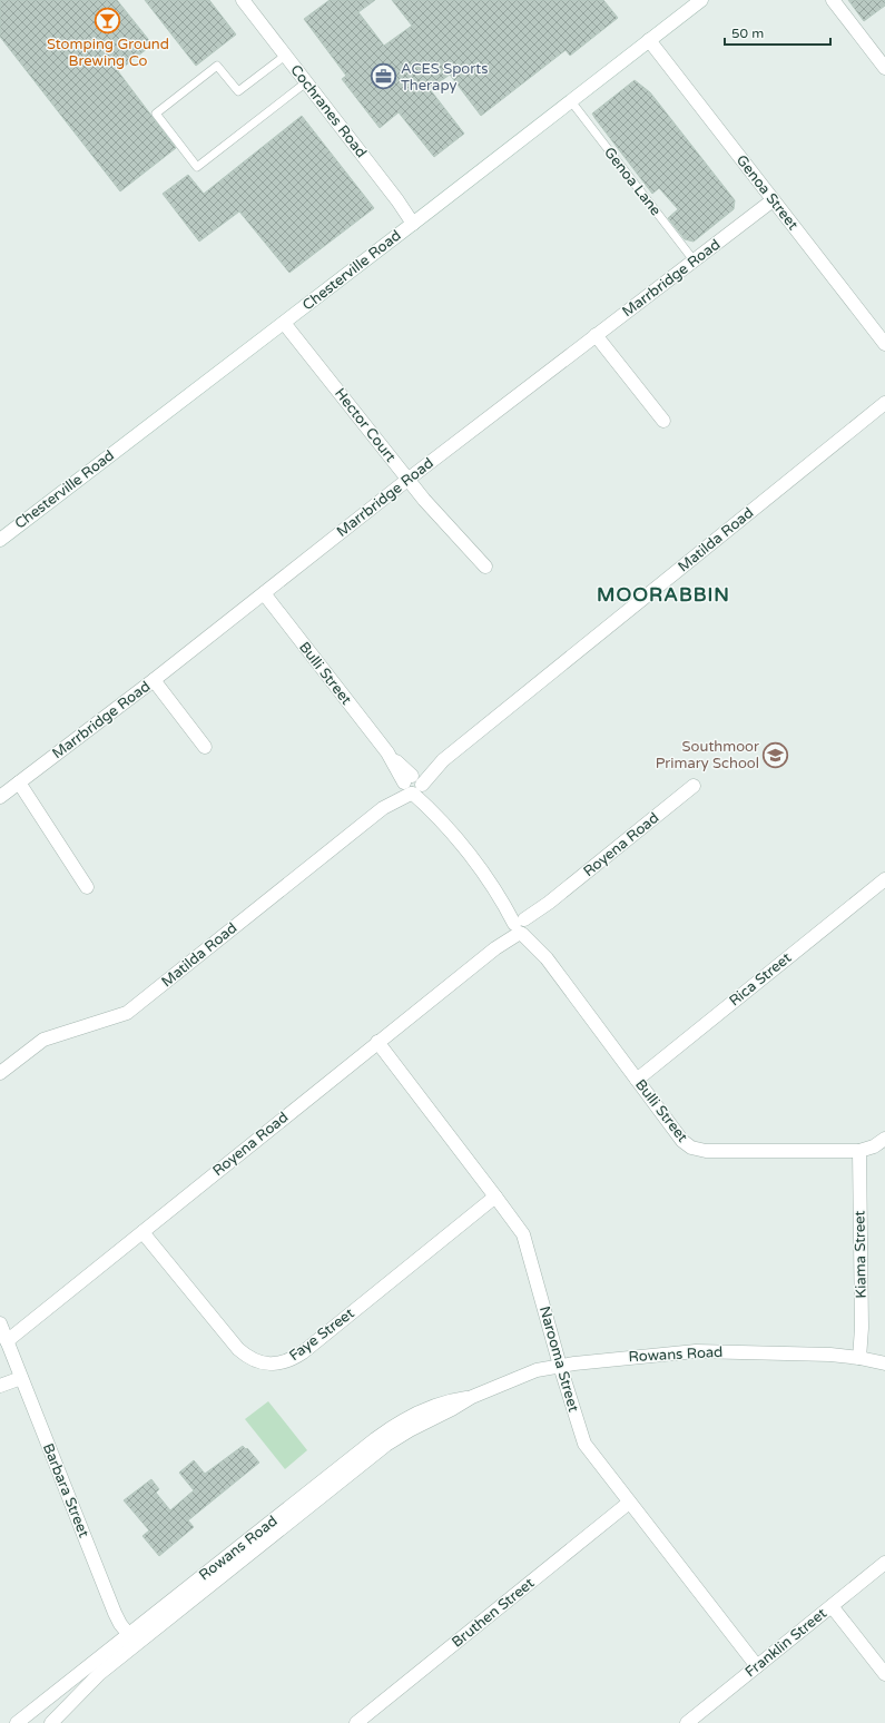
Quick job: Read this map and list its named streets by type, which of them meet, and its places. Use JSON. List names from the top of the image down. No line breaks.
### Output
{"streets":{"street":["Cochranes Road","Genoa Street","Chesterville Road","Marrbridge Road","Hector Court","Matilda Road","Bulli Street","Royena Road","Rica Street","Kiama Street","Faye Street","Rowans Road","Narooma Street","Barbara Street","Bruthen Street","Franklin Street"],"lane":["Genoa Lane"]},"crossings":[["Cochranes Road","Chesterville Road"],["Genoa Lane","Chesterville Road"],["Genoa Lane","Marrbridge Road"],["Genoa Street","Chesterville Road"],["Genoa Street","Marrbridge Road"],["Chesterville Road","Hector Court"],["Marrbridge Road","Hector Court"],["Marrbridge Road","Bulli Street"],["Matilda Road","Bulli Street"],["Bulli Street","Royena Road"],["Bulli Street","Rica Street"],["Bulli Street","Kiama Street"],["Royena Road","Faye Street"],["Royena Road","Narooma Street"],["Royena Road","Barbara Street"],["Kiama Street","Rowans Road"],["Faye Street","Narooma Street"],["Rowans Road","Narooma Street"],["Rowans Road","Barbara Street"],["Narooma Street","Bruthen Street"],["Narooma Street","Franklin Street"]],"districts":["MOORABBIN"],"places":{"bar":["Stomping Ground Brewing Co"],"office":["ACES Sports Therapy"],"school or university":["Southmoor Primary School"]},"scale_bar":"50 m"}
